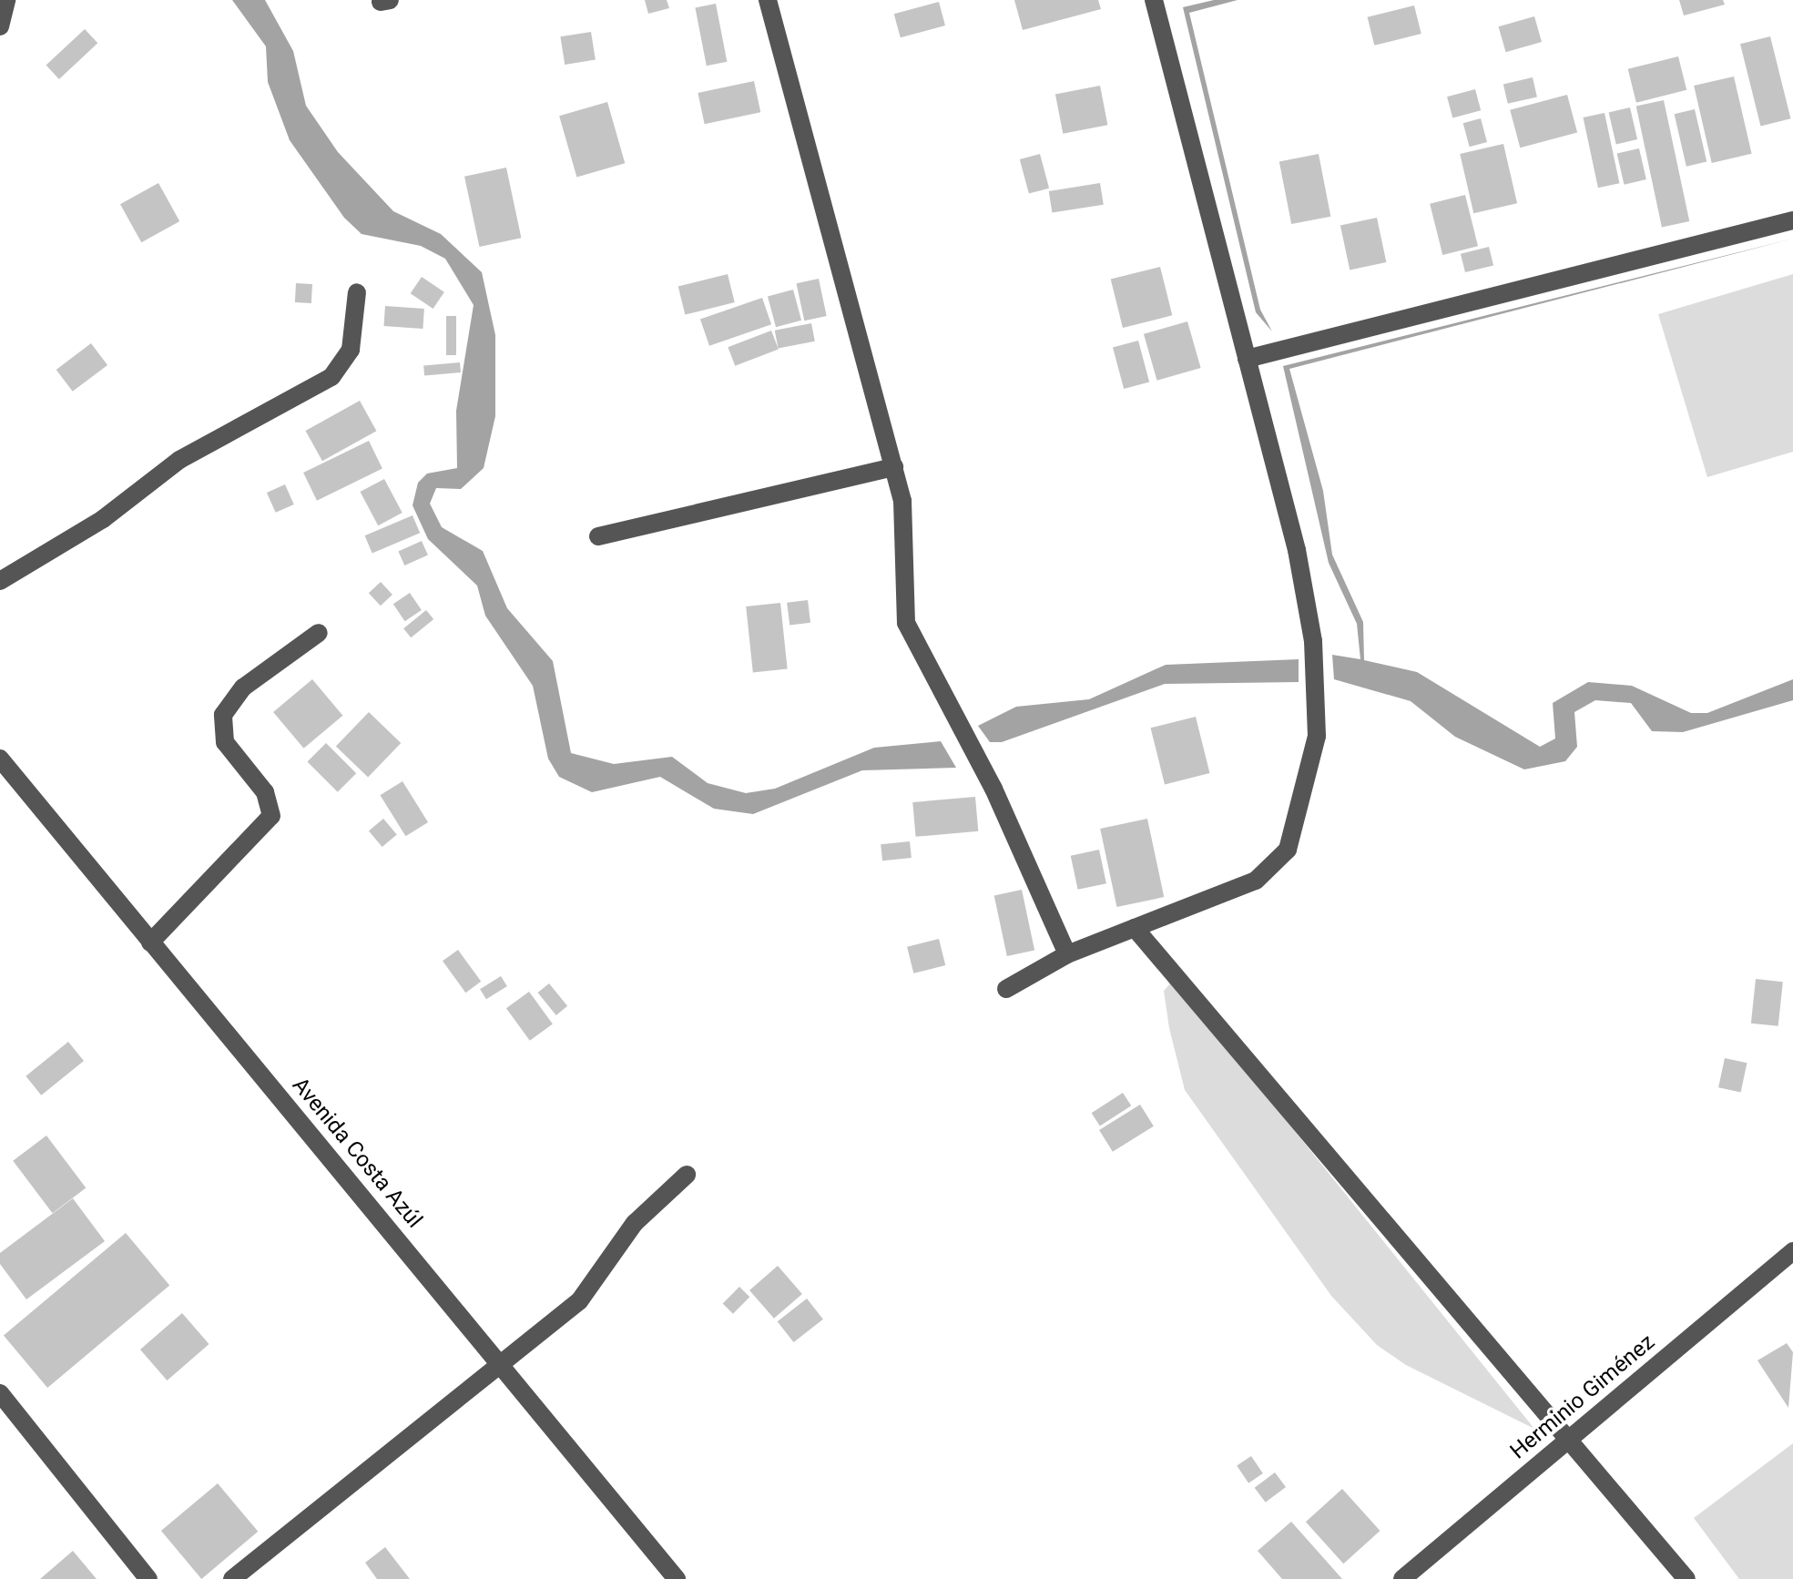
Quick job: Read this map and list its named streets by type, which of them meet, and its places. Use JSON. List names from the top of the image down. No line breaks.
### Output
{"streets":{"street":["Avenida Costa Azúl","Herminio Giménez"]}}
